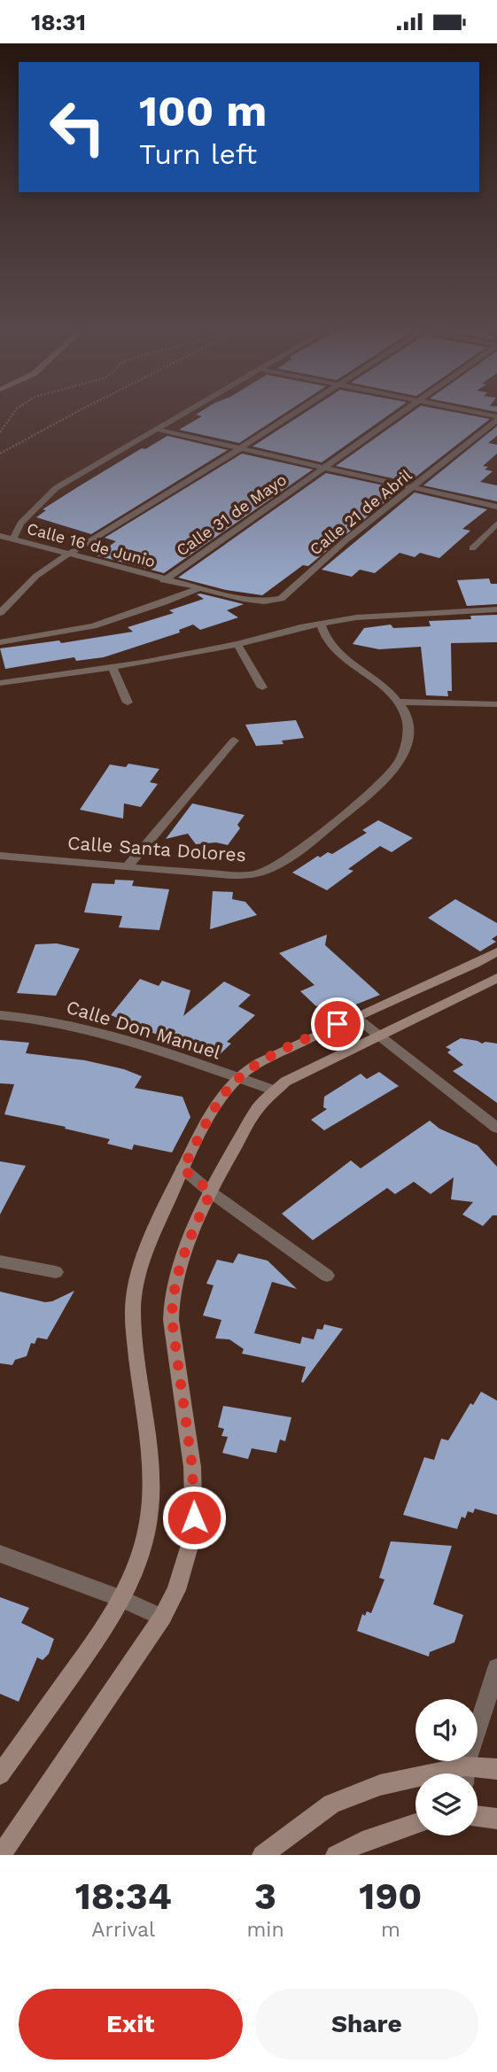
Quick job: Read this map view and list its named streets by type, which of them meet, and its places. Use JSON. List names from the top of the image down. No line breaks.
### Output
{"streets":{"street":["Calle 21 de Abril","Calle 31 de Mayo","Calle 16 de Junio","Calle Santa Dolores","Calle Don Manuel"]},"crossings":[["Calle 21 de Abril","Calle 16 de Junio"],["Calle 31 de Mayo","Calle 16 de Junio"]],"page":{"status":"18:31","turn":["100 m","Turn left"],"eta":["18:34","Arrival","3","min","190","m"],"buttons":["Exit","Share"]}}
